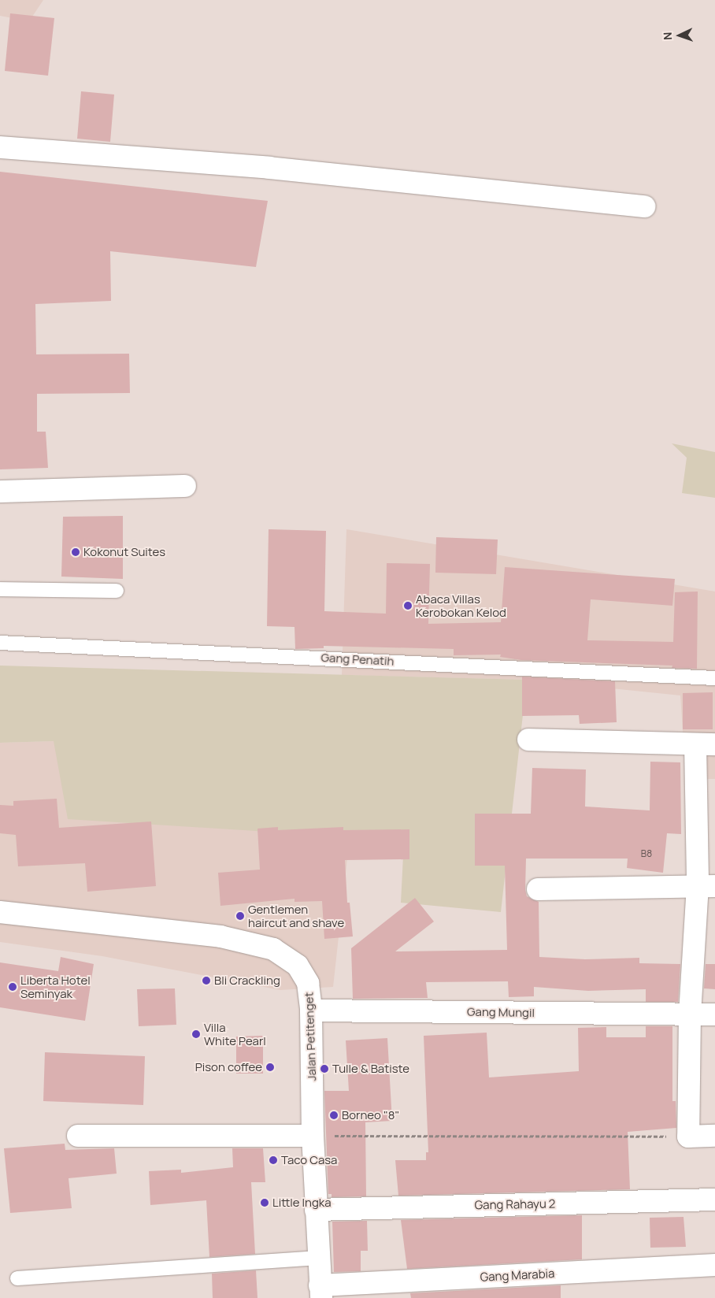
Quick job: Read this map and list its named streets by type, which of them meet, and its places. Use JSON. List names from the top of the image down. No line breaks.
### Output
{"streets":{"street":["Gang Mungil","Jalan Petitenget","Gang Rahayu 2","Gang Marabia"],"lane":["Gang Penatih"]},"crossings":[["Gang Mungil","Jalan Petitenget"],["Jalan Petitenget","Gang Rahayu 2"],["Jalan Petitenget","Gang Marabia"]],"places":["Kokonut Suites","Abaca Villas Kerobokan Kelod","Gentlemen haircut and shave","Bli Crackling","Liberta Hotel Seminyak","Villa White Pearl","Pison coffee","Tulle & Batiste","Borneo \"8\"","Taco Casa","Little Ingka"],"house_numbers":["B8"],"north":"left"}
